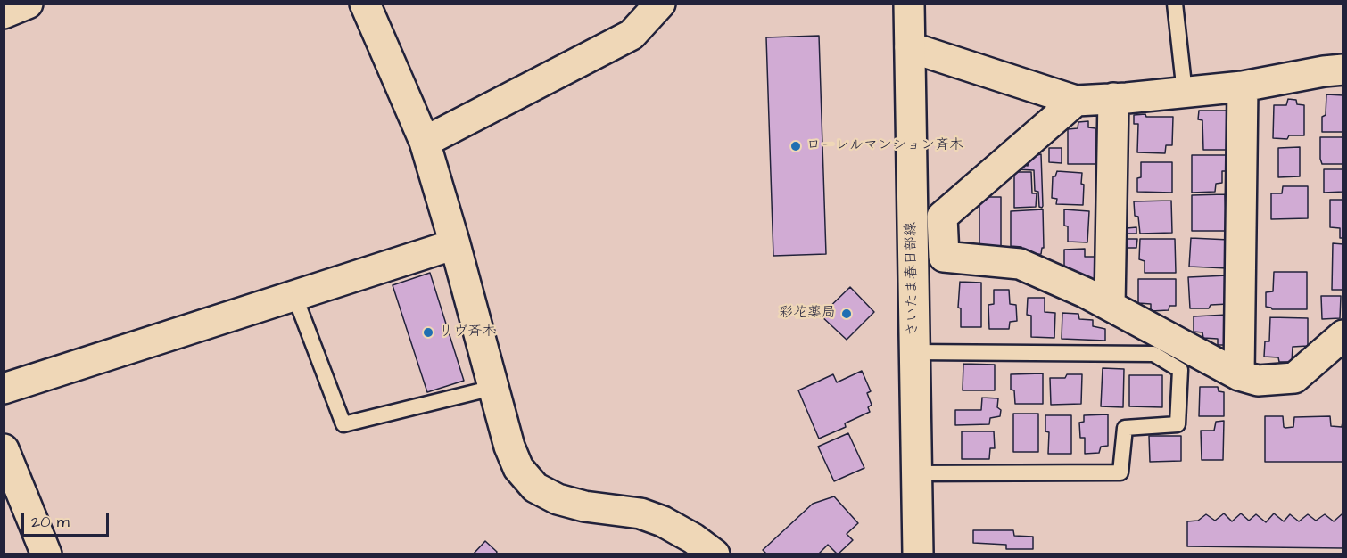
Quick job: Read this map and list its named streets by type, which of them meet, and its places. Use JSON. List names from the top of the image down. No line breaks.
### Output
{"streets":{"street":["さいたま春日部線"]},"places":["ローレルマンション斉木","彩花薬局","リヴ斉木"],"scale_bar":"20 m"}
